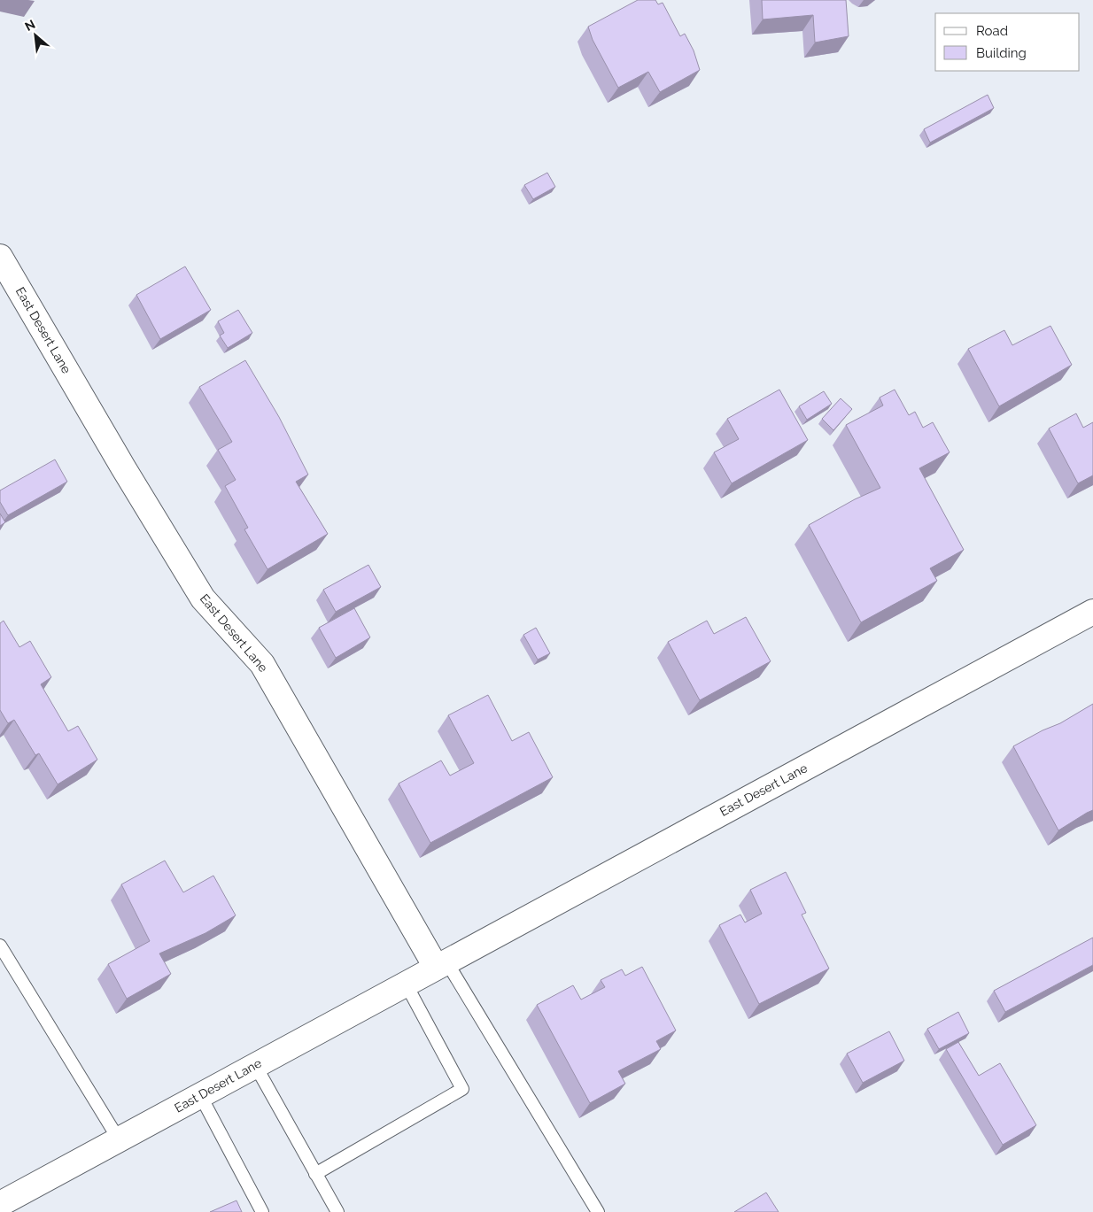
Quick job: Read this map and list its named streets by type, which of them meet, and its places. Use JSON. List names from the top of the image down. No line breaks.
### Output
{"streets":{"street":["East Desert Lane"]},"legend":["Road","Building"],"north":"top left"}
